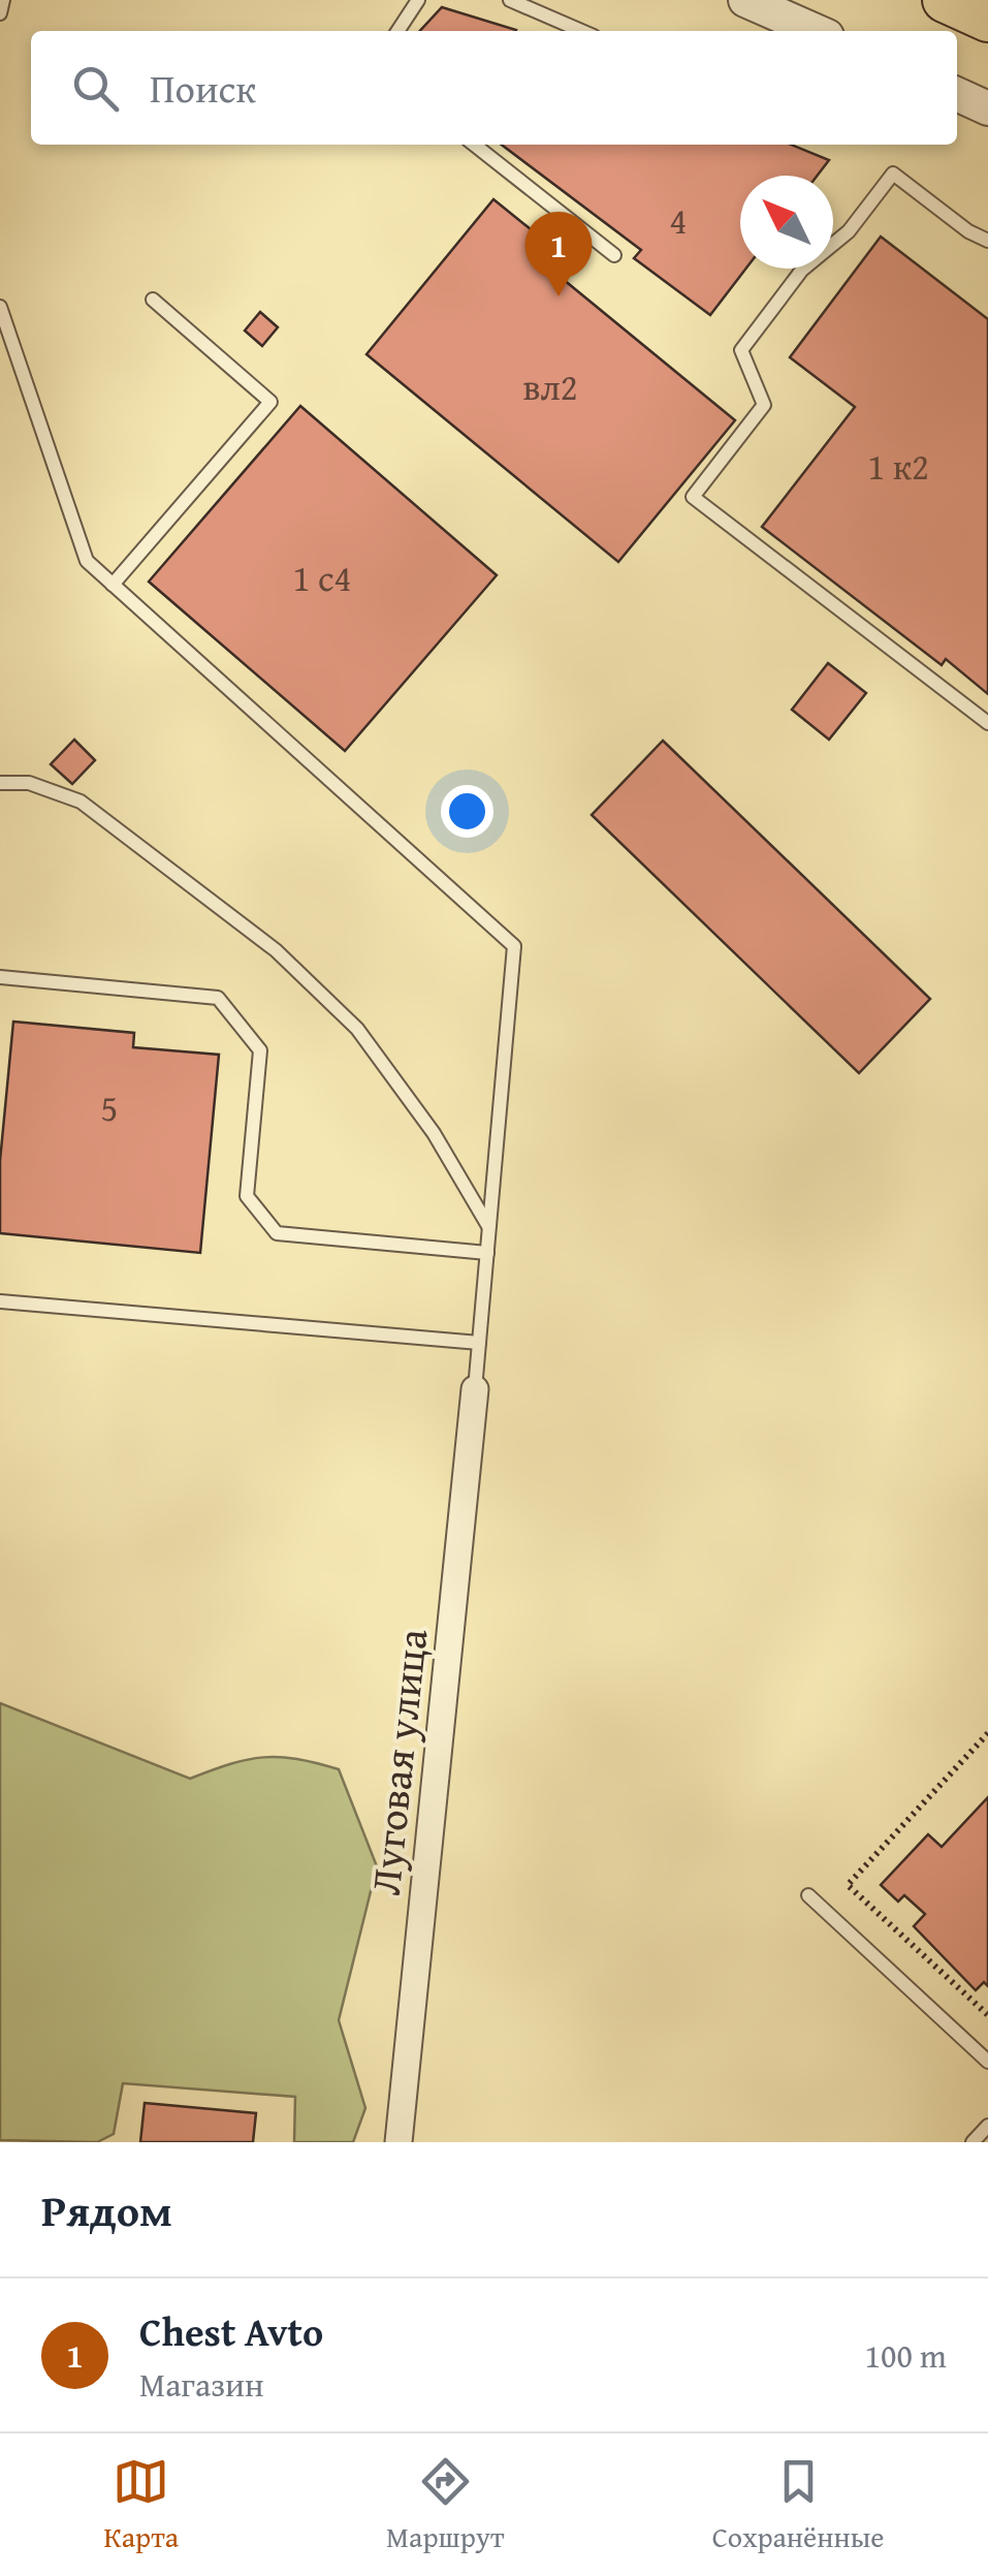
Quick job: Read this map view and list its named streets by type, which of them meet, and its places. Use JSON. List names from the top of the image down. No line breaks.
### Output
{"streets":{"street":["Луговая улица"]},"house_numbers":["4","вл2","1 к2","1 с4","5"],"north":"top left","page":{"search":"Поиск","pins":"1","heading":"Рядом","list":[{"mark":"1","name":"Chest Avto","note":"Магазин","value":"100 m"}],"nav":["Карта","Маршрут","Сохранённые"]}}
